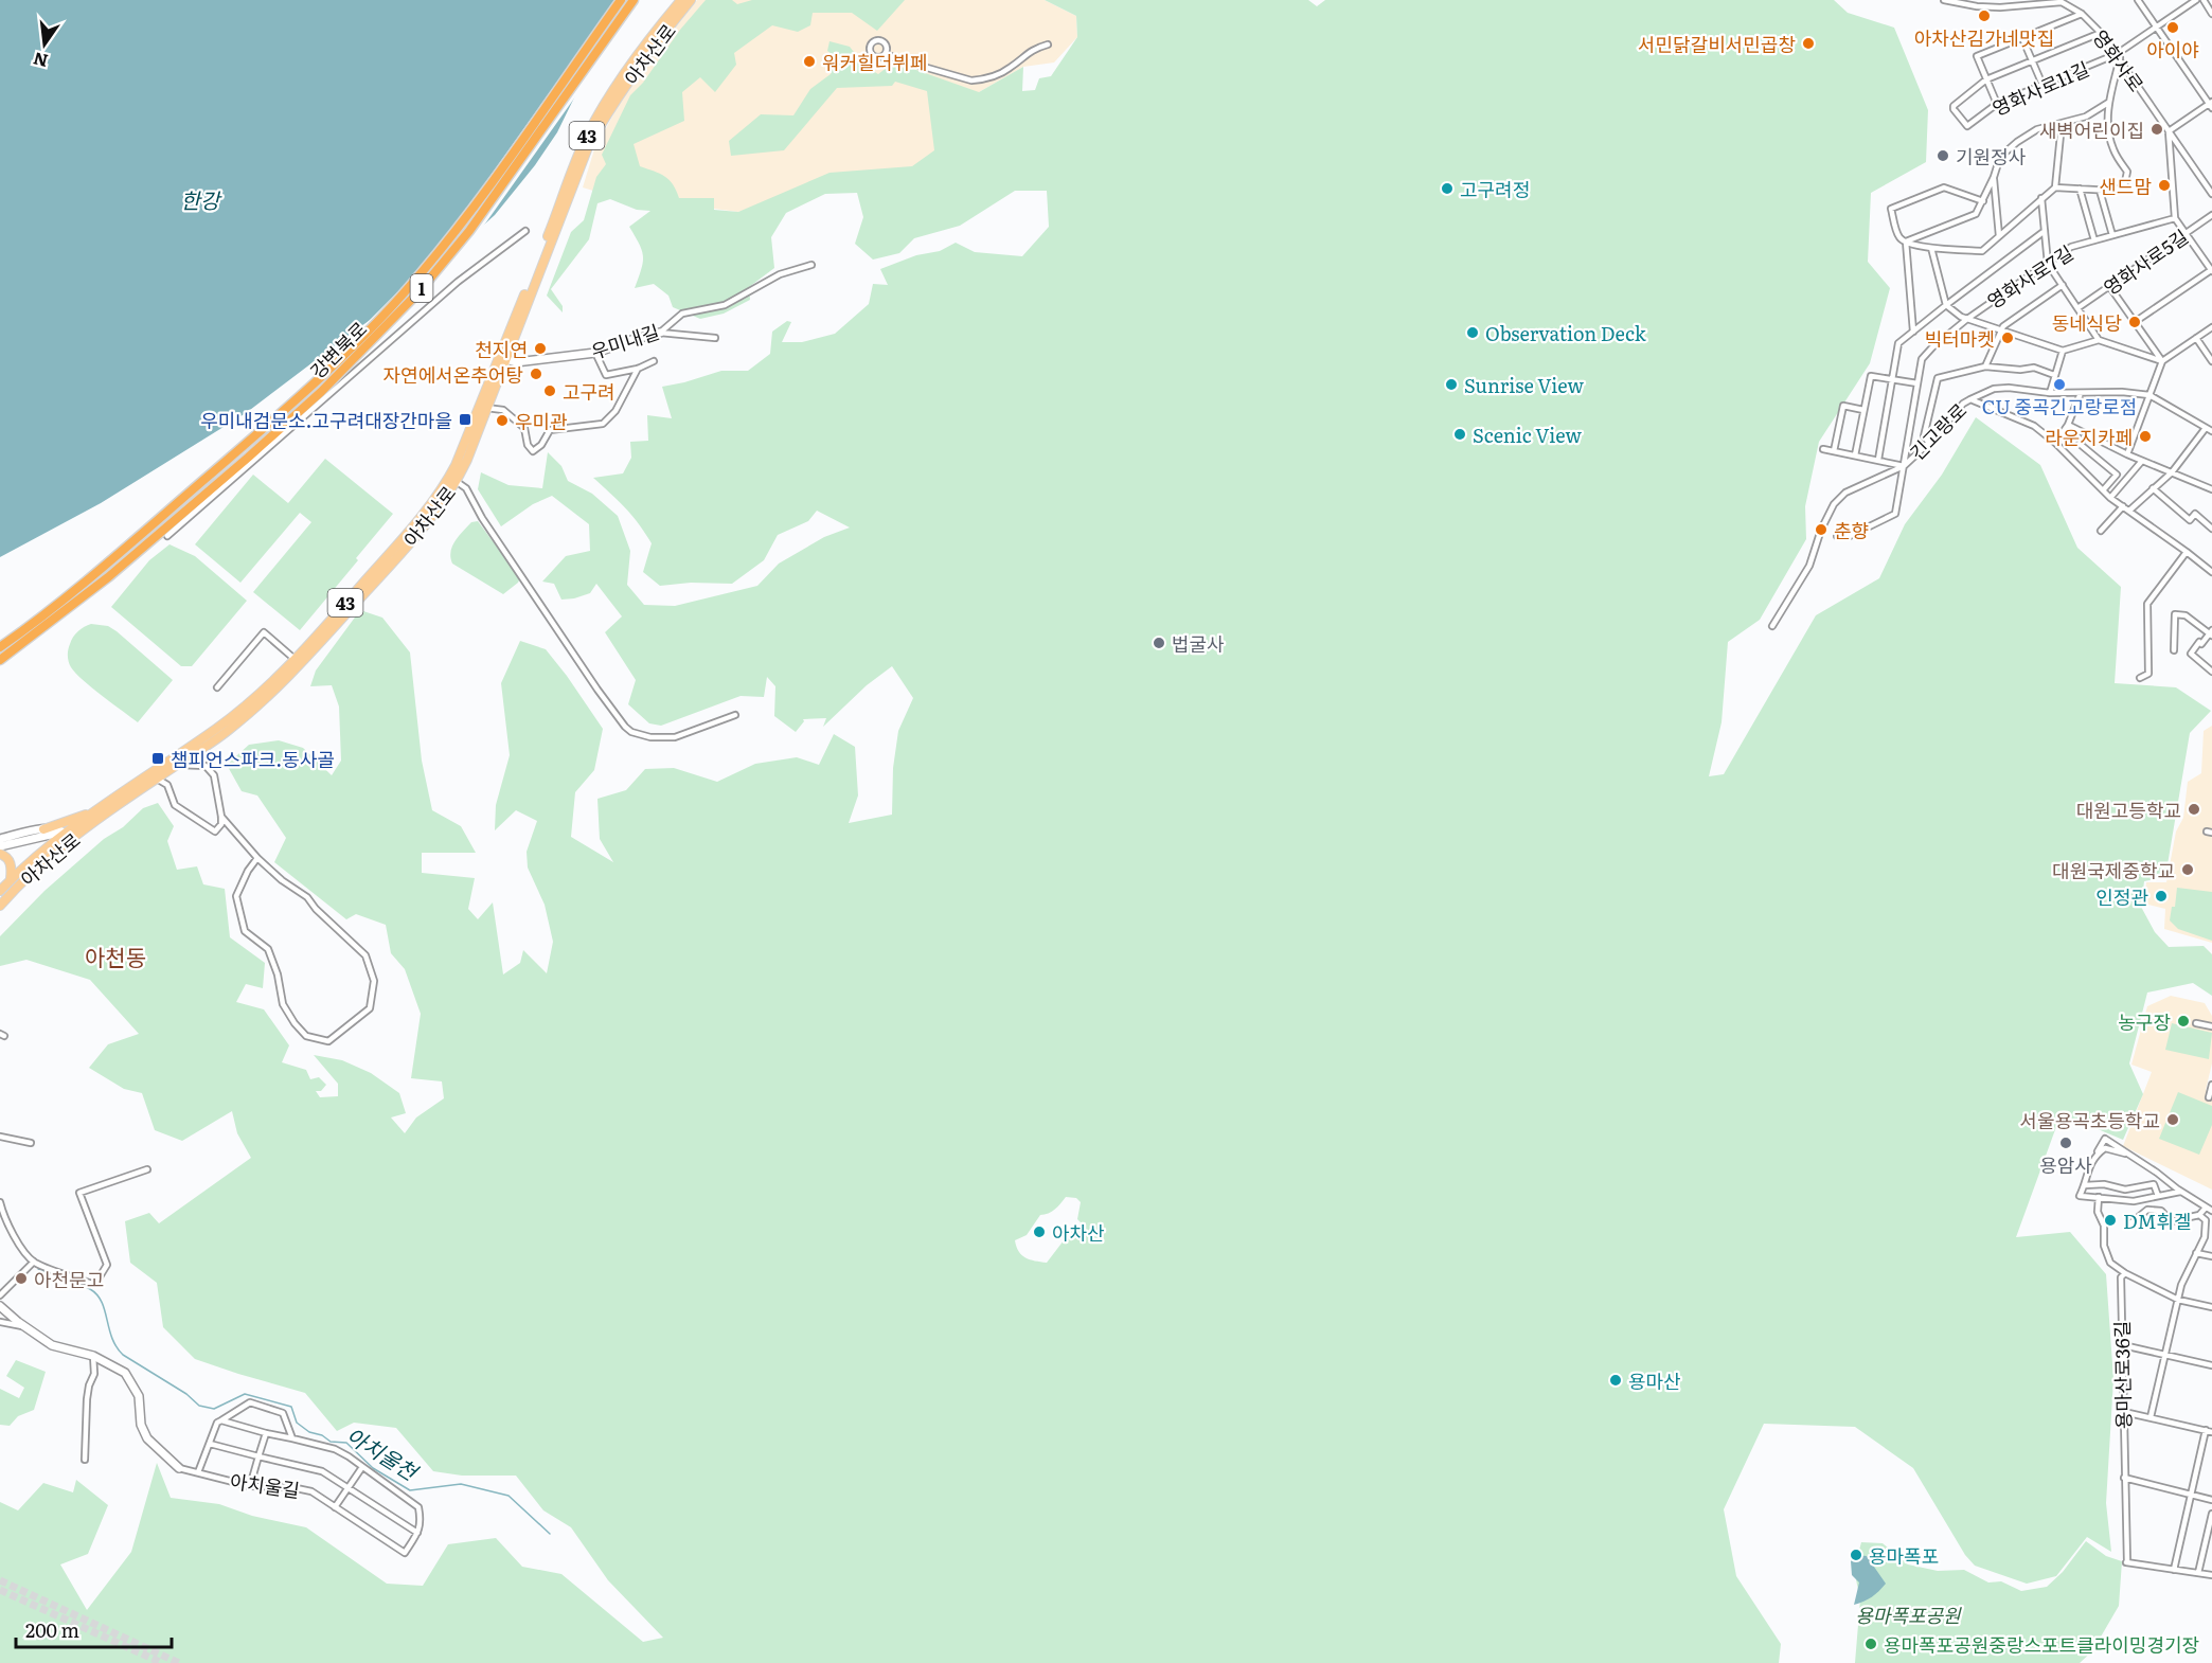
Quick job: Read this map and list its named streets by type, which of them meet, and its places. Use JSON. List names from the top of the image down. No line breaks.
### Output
{"streets":{"highway":["1","강변북로"],"main road":["아차산로","43"],"street":["영화사로","영화사로11길","영화사로5길","영화사로7길","우미내길","긴고랑로","용마산로36길","아치울길"]},"crossings":[["아차산로","우미내길"],["영화사로","영화사로11길"],["영화사로7길","긴고랑로"]],"districts":["아천동"],"water":["한강","아치울천"],"parks":["용마폭포공원"],"places":{"other":["아차산김가네맛집","아이야","서민닭갈비서민곱창","워커힐더뷔페","새벽어린이집","기원정사","샌드맘","고구려정","동네식당","Observation Deck","빅터마켓","천지연","자연에서온추어탕","Sunrise View","CU 중곡긴고랑로점","고구려","우미관","Scenic View","라운지카페","춘향","법굴사","대원고등학교","대원국제중학교","인정관","농구장","서울용곡초등학교","용암사","DM휘겔","아차산","아천문고","용마산","용마폭포","용마폭포공원중랑스포트클라이밍경기장"],"transit":["우미내검문소.고구려대장간마을","챔피언스파크.동사골"]},"scale_bar":"200 m","north":"bottom"}
